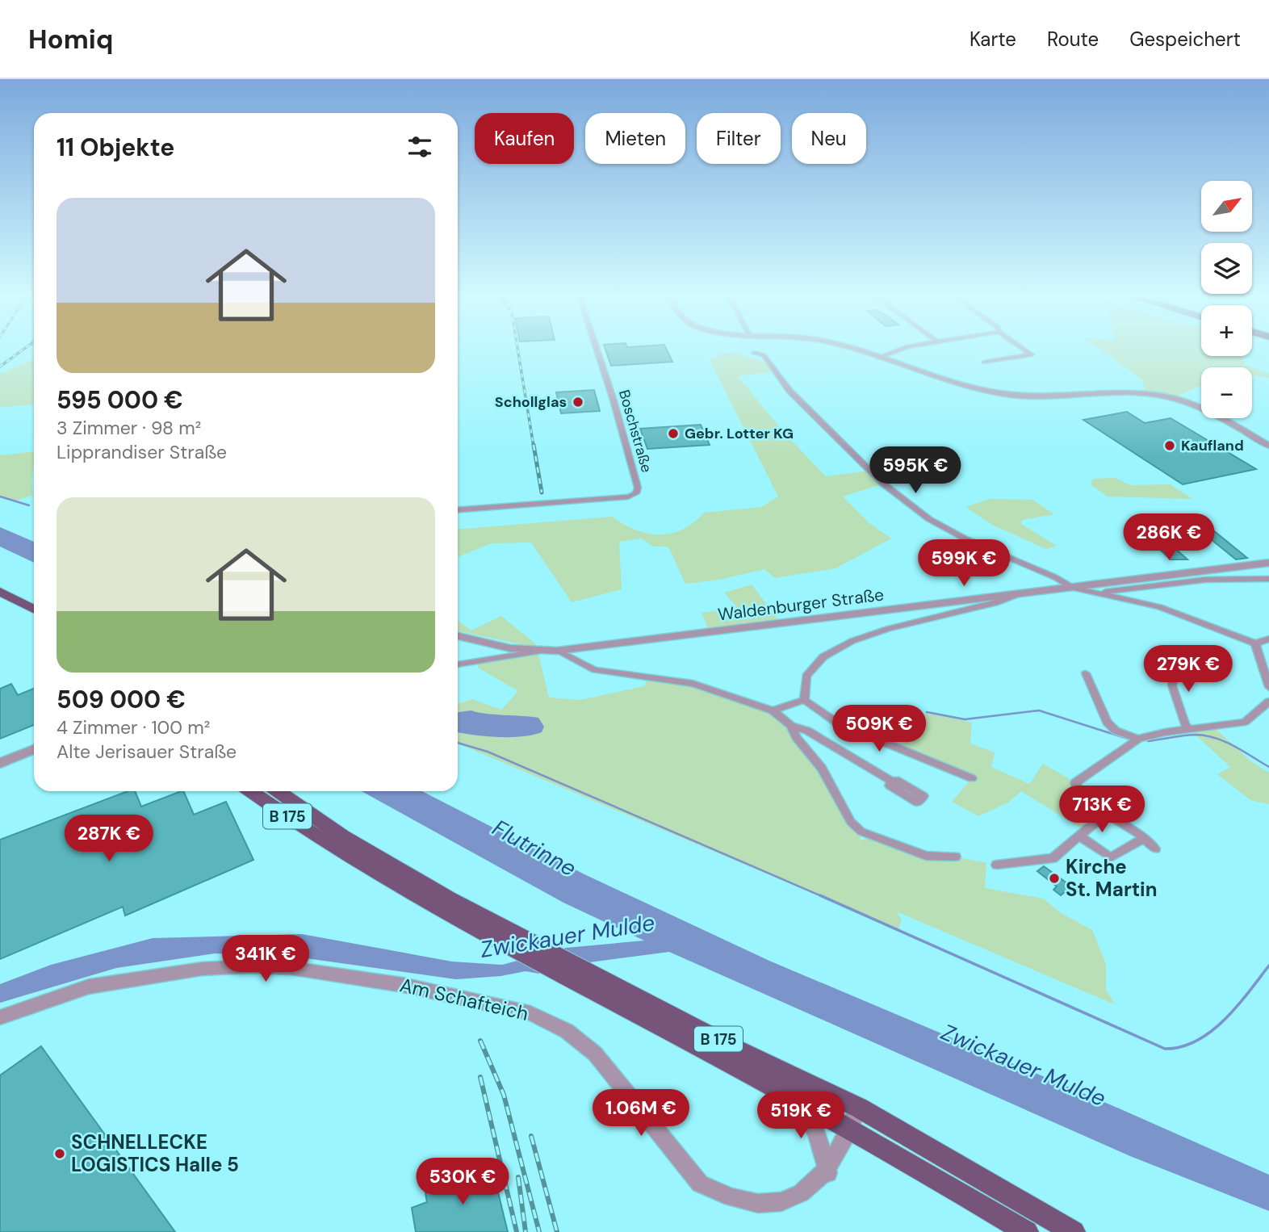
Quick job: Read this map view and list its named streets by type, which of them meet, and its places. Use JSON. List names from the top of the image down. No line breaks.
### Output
{"streets":{"main road":["B 175"],"street":["Boschstraße","Waldenburger Straße","Am Schafteich"]},"crossings":[["B 175","Am Schafteich"]],"water":["Flutrinne","Zwickauer Mulde"],"places":["Schollglas","Gebr. Lotter KG","Kaufland","Kirche St. Martin","SCHNELLECKE LOGISTICS Halle 5"],"north":"top right","page":{"header":"Homiq","nav":["Karte","Route","Gespeichert"],"chip":["Kaufen","Mieten","Filter","Neu"],"heading":"11 Objekte","map_buttons":["+","−"],"list":[{"name":"595 000 €","note":"3 Zimmer · 98 m² · Lipprandiser Straße"},{"name":"509 000 €","note":"4 Zimmer · 100 m² · Alte Jerisauer Straße"}],"price":["595K €","286K €","599K €","279K €","509K €","713K €","287K €","341K €","1.06M €","519K €","530K €"]}}
